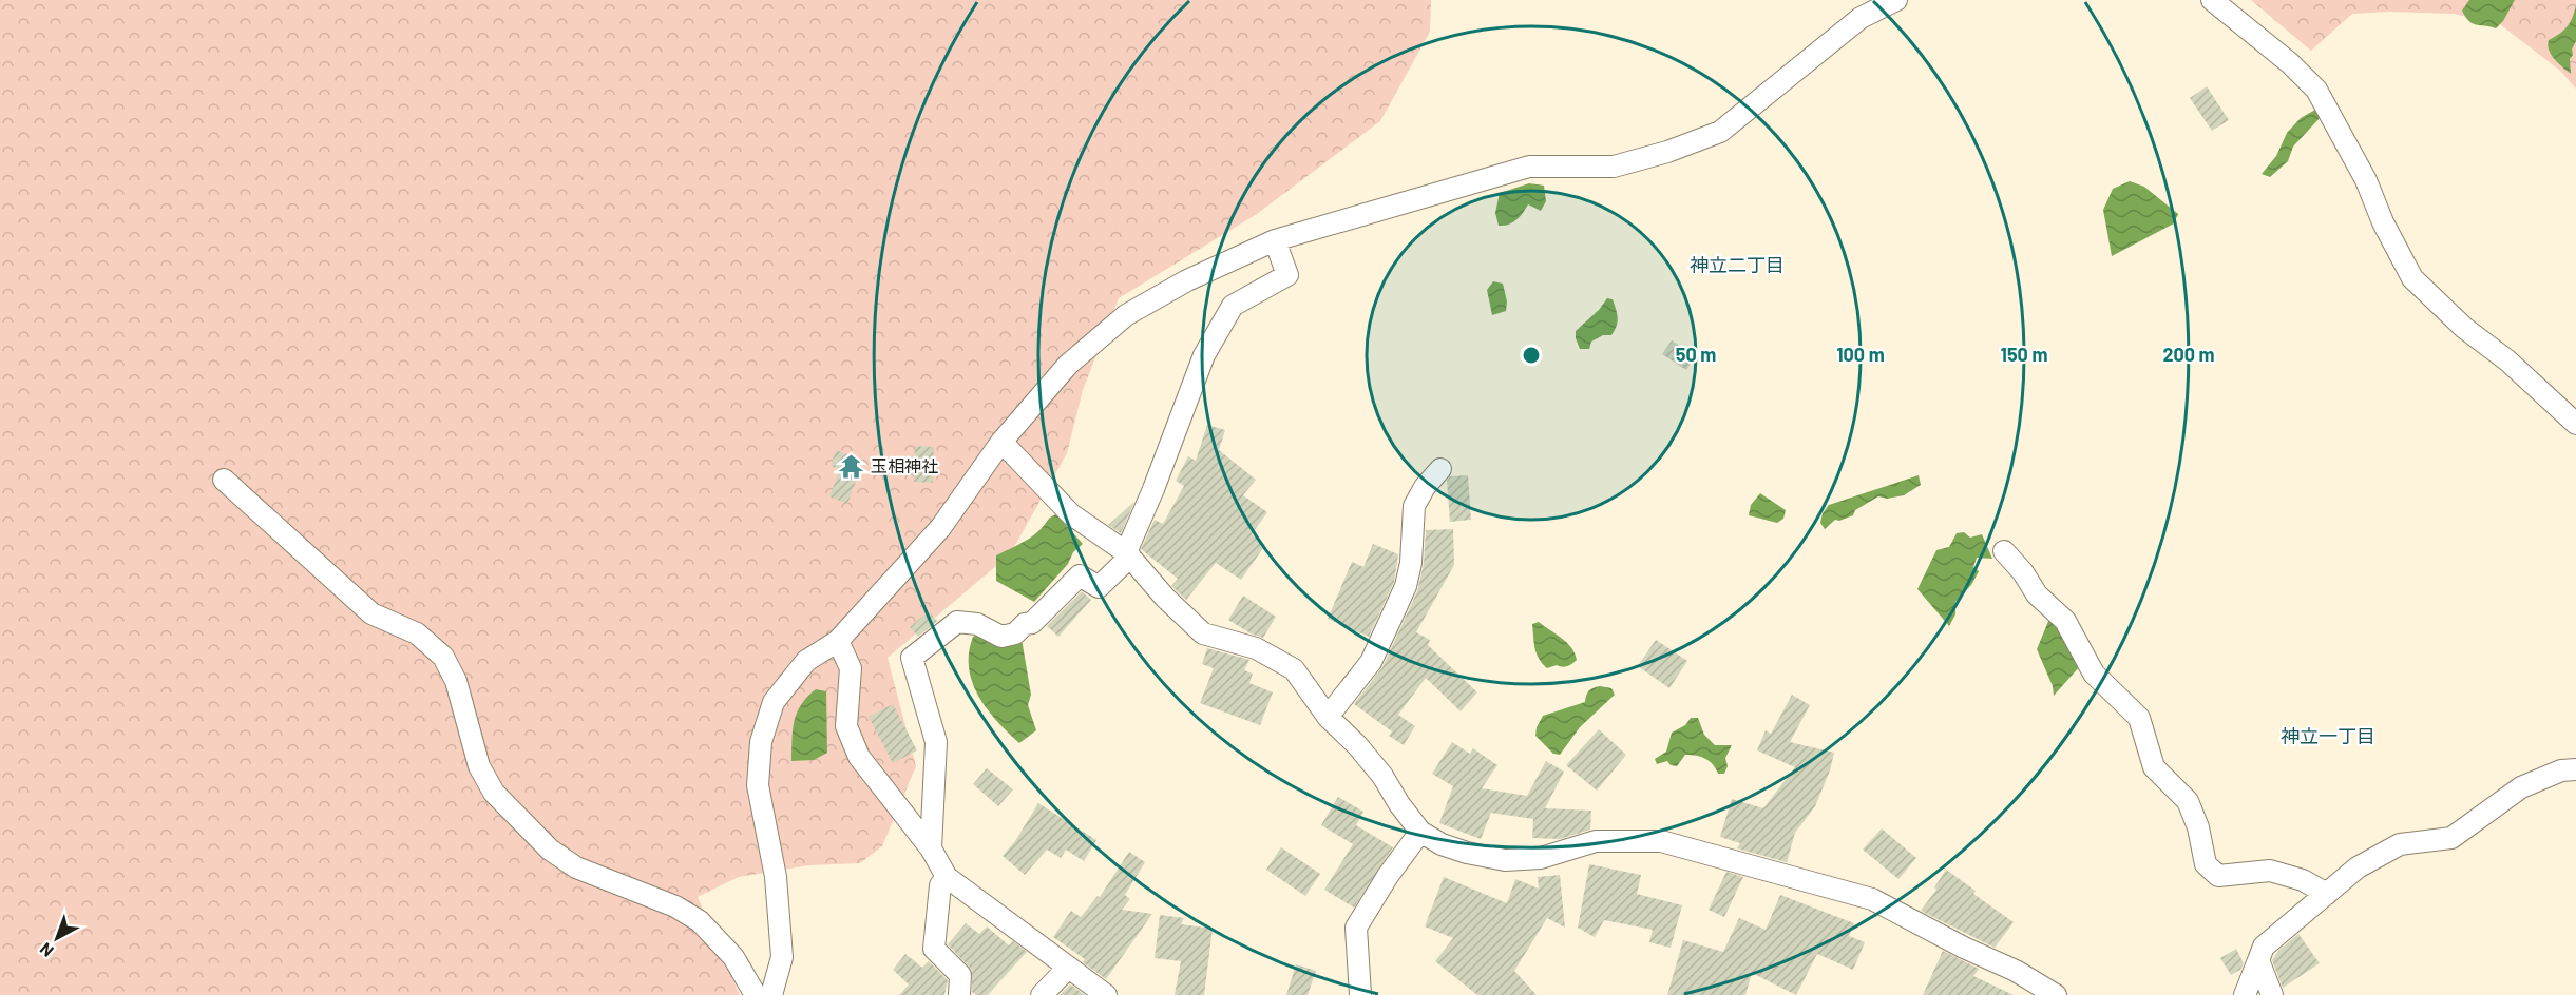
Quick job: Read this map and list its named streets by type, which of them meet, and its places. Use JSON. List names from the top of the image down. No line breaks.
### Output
{"districts":["神立二丁目","神立一丁目"],"places":{"temple":["玉相神社"]},"north":"bottom left","rings":["50 m","100 m","150 m","200 m"]}
